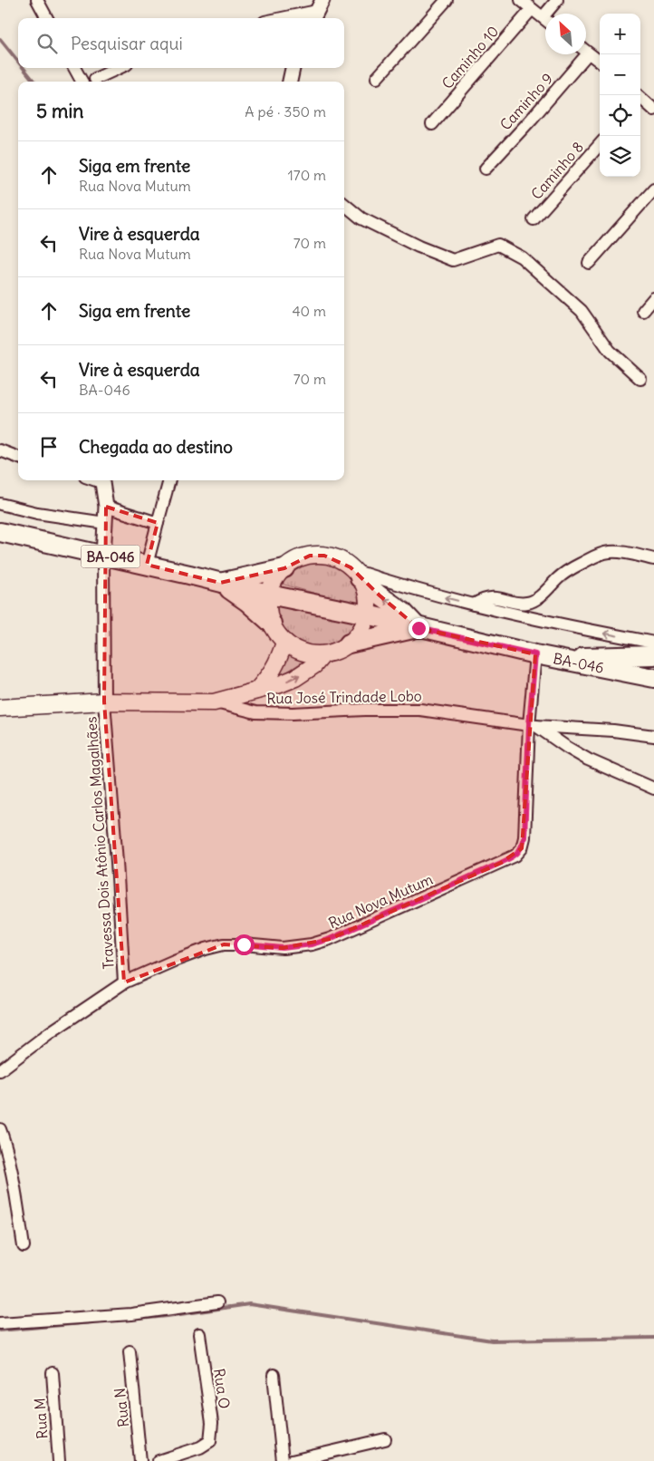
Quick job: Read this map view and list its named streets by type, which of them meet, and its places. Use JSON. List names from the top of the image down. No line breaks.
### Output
{"streets":{"main road":["BA-046"],"street":["Caminho 10","Caminho 9","Caminho 8","Rua José Trindade Lobo","Travessa Dois Atônio Carlos Magalhães","Rua Nova Mutum","Rua O","Rua N","Rua M"]},"crossings":[["BA-046","Travessa Dois Atônio Carlos Magalhães"],["BA-046","Rua Nova Mutum"],["Rua José Trindade Lobo","Rua Nova Mutum"],["Travessa Dois Atônio Carlos Magalhães","Rua Nova Mutum"]],"north":"top left","page":{"map_buttons":["+","−"],"search":"Pesquisar aqui","heading":["5 min","A pé · 350 m"],"list":[["Siga em frente","Rua Nova Mutum","170 m"],["Vire à esquerda","Rua Nova Mutum","70 m"],["Siga em frente","40 m"],["Vire à esquerda","BA-046","70 m"],"Chegada ao destino"]}}
